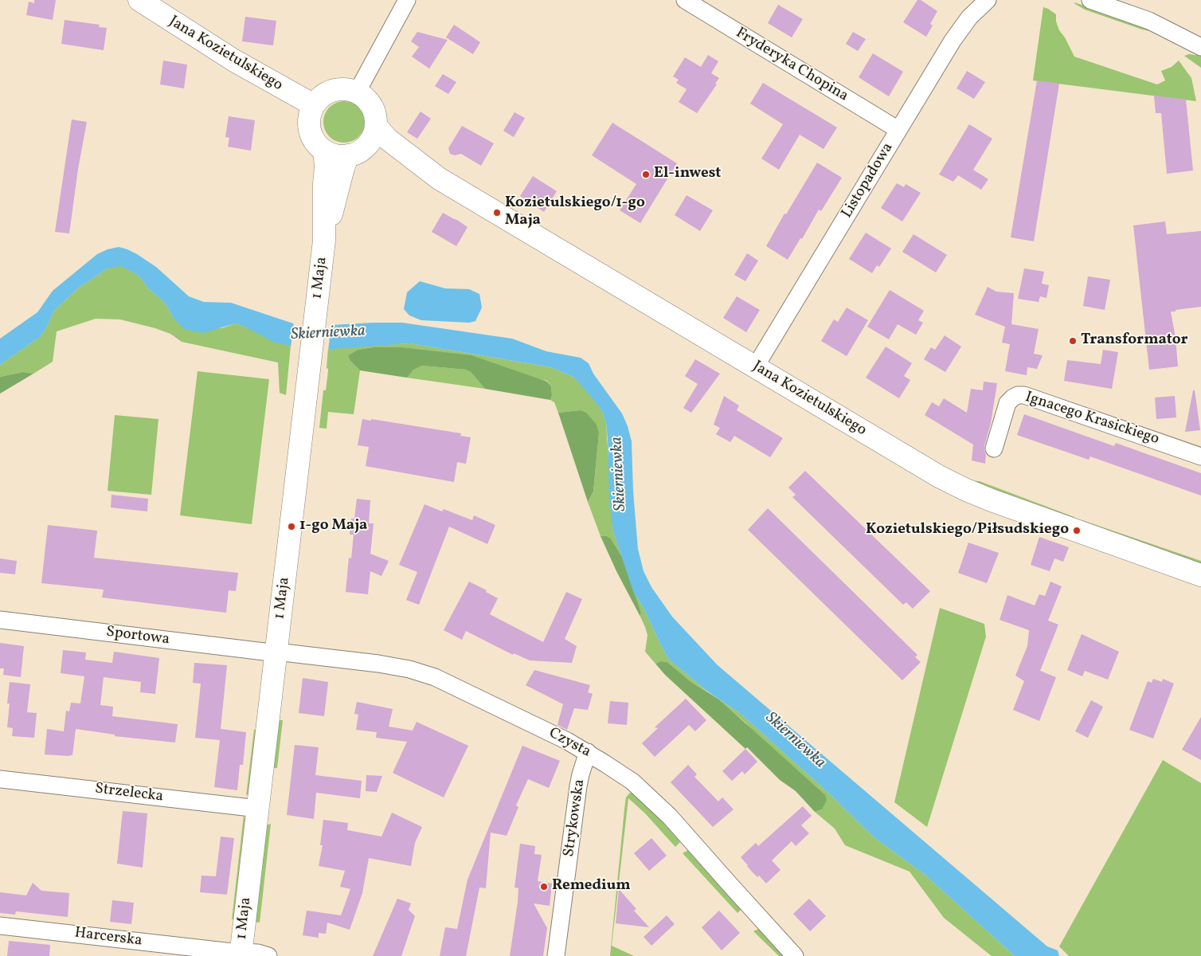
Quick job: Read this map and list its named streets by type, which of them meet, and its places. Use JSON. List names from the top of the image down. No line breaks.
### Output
{"streets":{"main road":["Jana Kozietulskiego","1 Maja"],"street":["Fryderyka Chopina","Listopadowa","Ignacego Krasickiego","Sportowa","Czysta","Strzelecka","Strykowska","Harcerska"]},"crossings":[["Jana Kozietulskiego","Listopadowa"],["Jana Kozietulskiego","1 Maja"],["Fryderyka Chopina","Listopadowa"],["1 Maja","Sportowa"],["1 Maja","Czysta"],["1 Maja","Strzelecka"],["1 Maja","Harcerska"],["Sportowa","Czysta"],["Czysta","Strykowska"]],"water":["Skierniewka"],"places":["El-inwest","Kozietulskiego/1-go Maja","Transformator","1-go Maja","Kozietulskiego/Piłsudskiego","Remedium"]}
